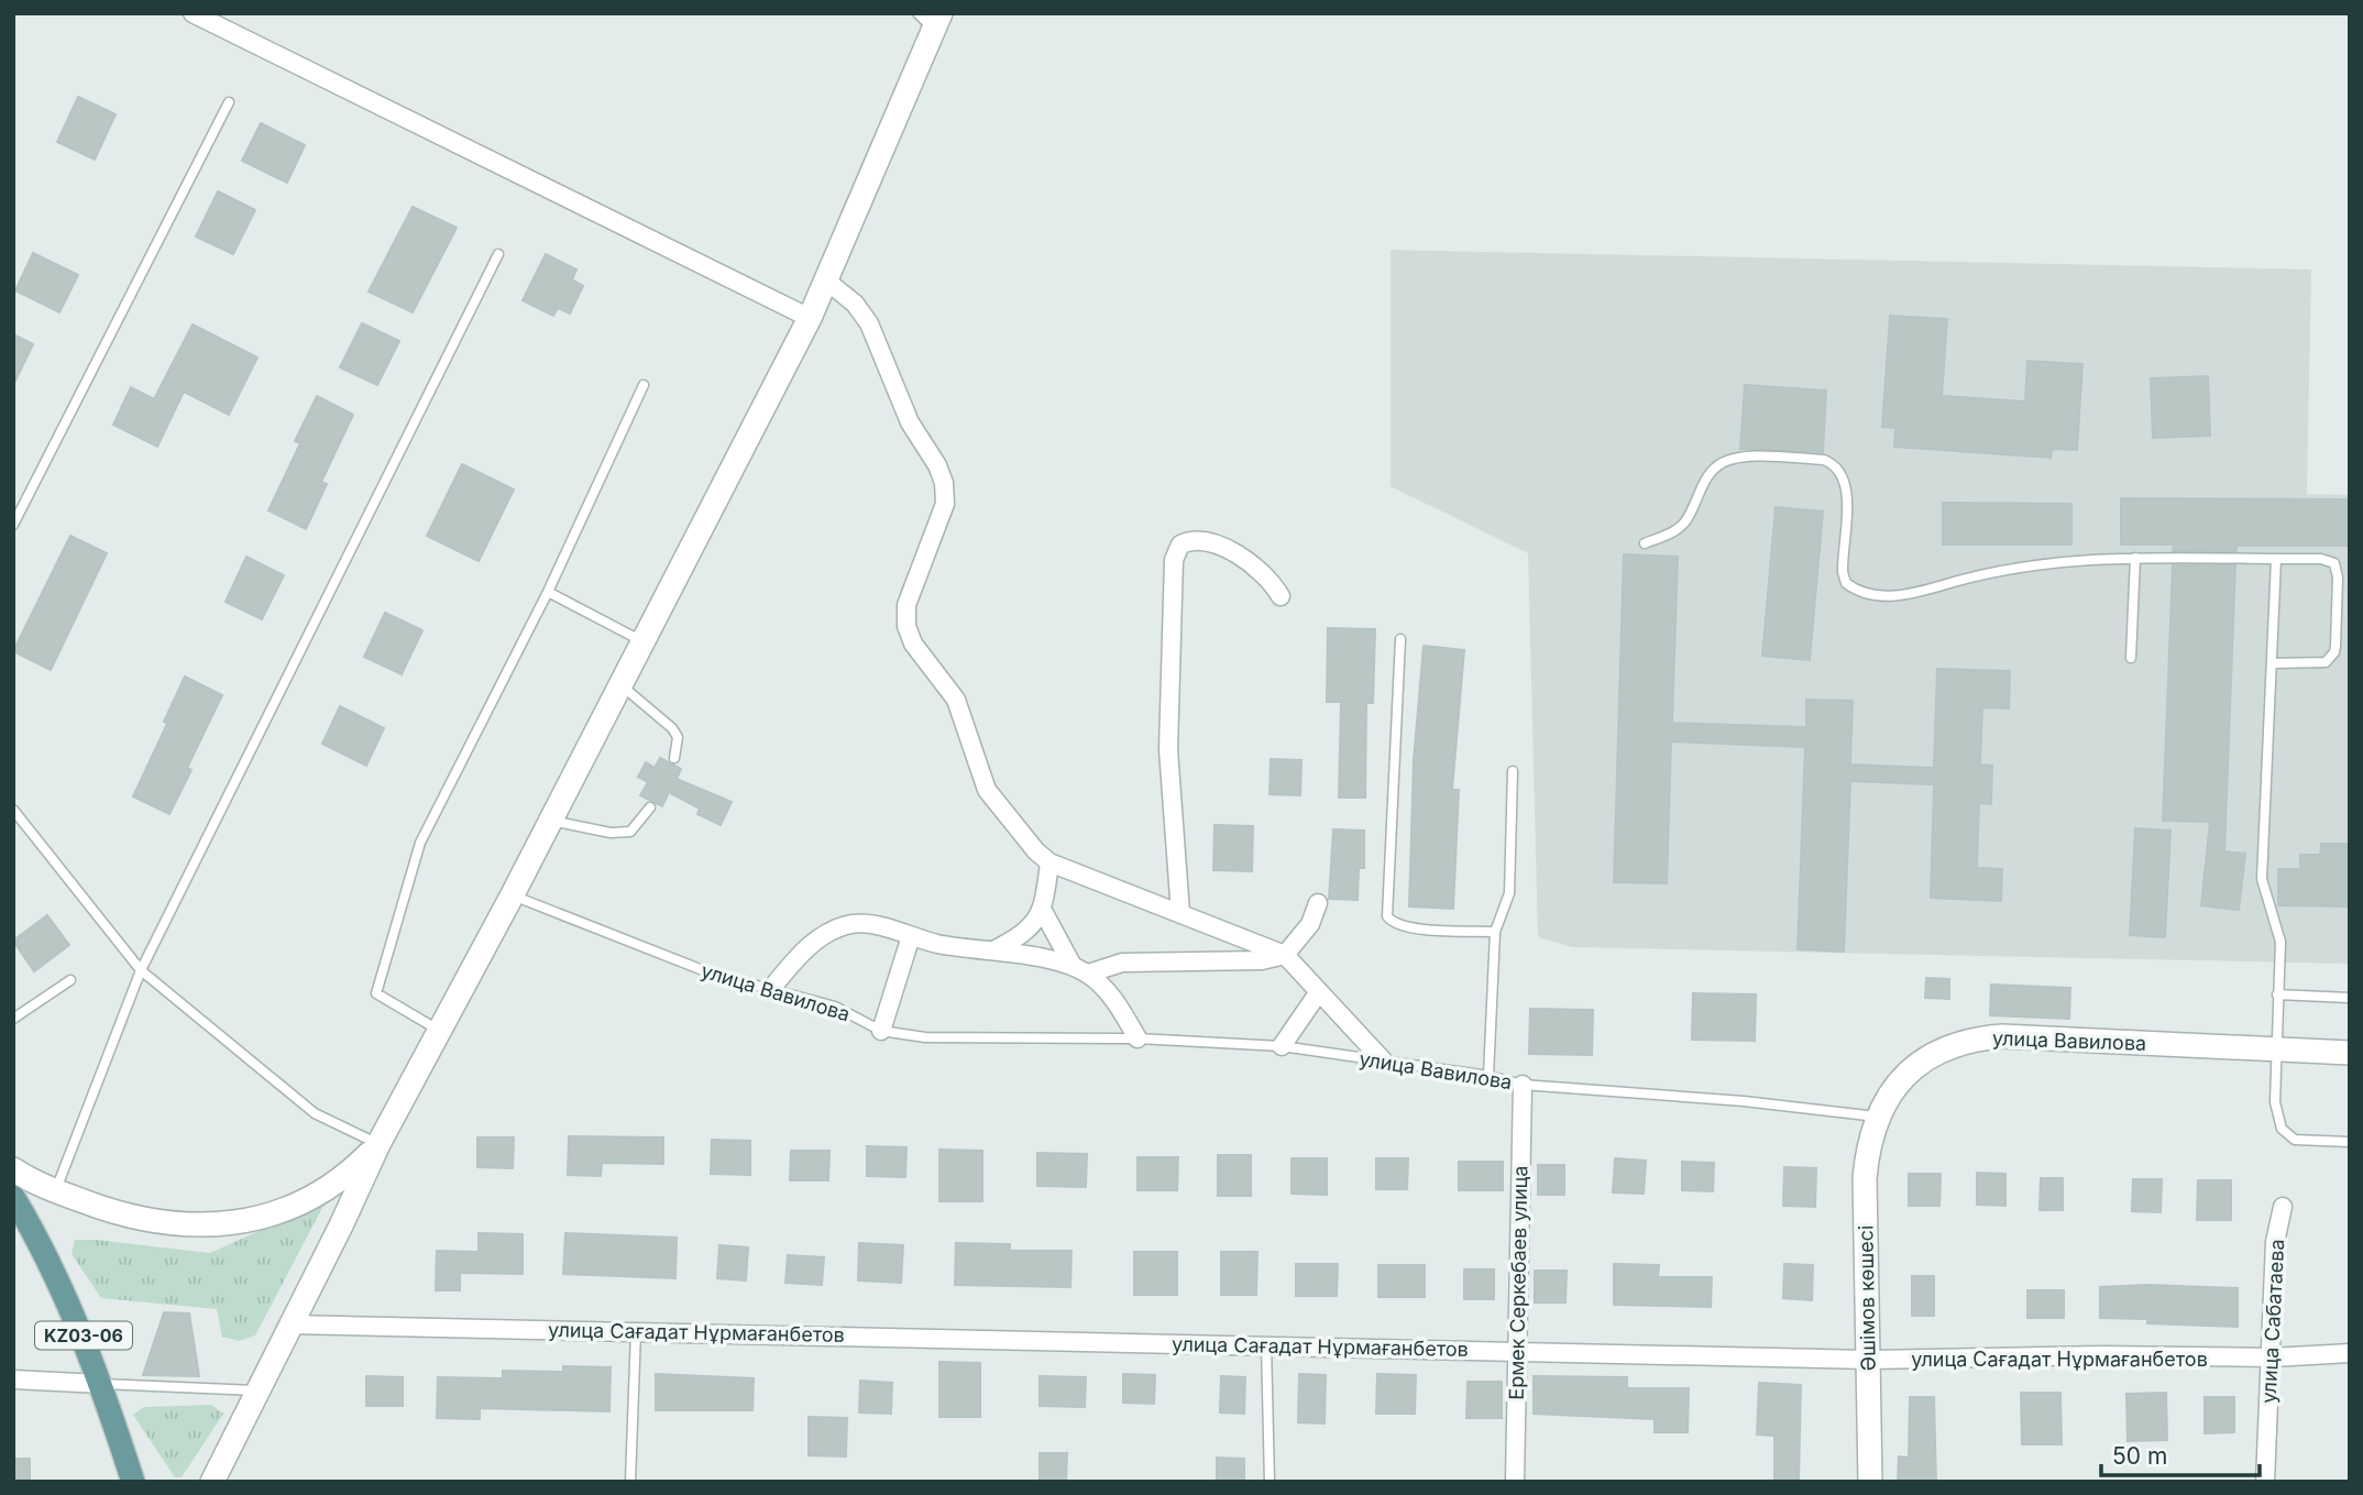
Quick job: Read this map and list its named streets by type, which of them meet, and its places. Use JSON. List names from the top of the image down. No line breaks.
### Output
{"streets":{"main road":["KZ03-06"],"street":["улица Вавилова","Ермек Серкебаев улица","Әшімов көшесі","улица Сабатаева","улица Сағадат Нұрмағанбетов"]},"crossings":[["улица Вавилова","Ермек Серкебаев улица"],["улица Вавилова","Әшімов көшесі"],["Ермек Серкебаев улица","улица Сағадат Нұрмағанбетов"],["Әшімов көшесі","улица Сағадат Нұрмағанбетов"],["улица Сабатаева","улица Сағадат Нұрмағанбетов"]],"scale_bar":"50 m"}
